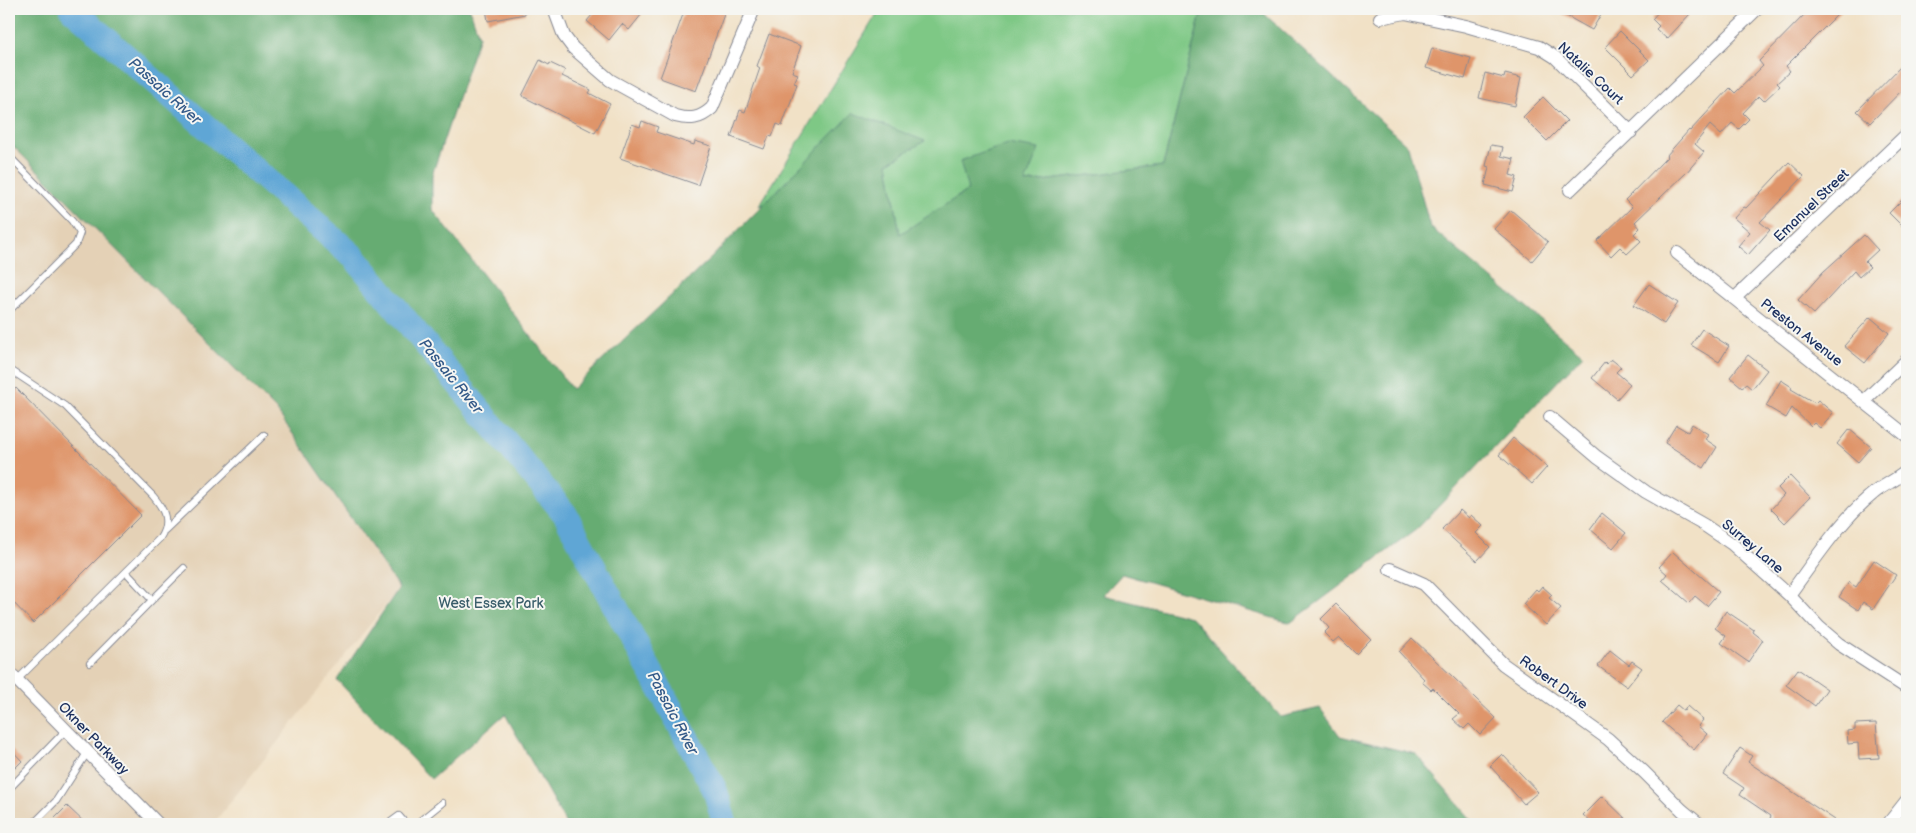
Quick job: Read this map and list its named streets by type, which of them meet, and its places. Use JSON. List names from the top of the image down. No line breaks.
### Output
{"streets":{"street":["Natalie Court","Emanuel Street","Preston Avenue","Surrey Lane","Robert Drive","Okner Parkway"]},"crossings":[["Emanuel Street","Preston Avenue"]],"water":["Passaic River"],"parks":["West Essex Park"]}
